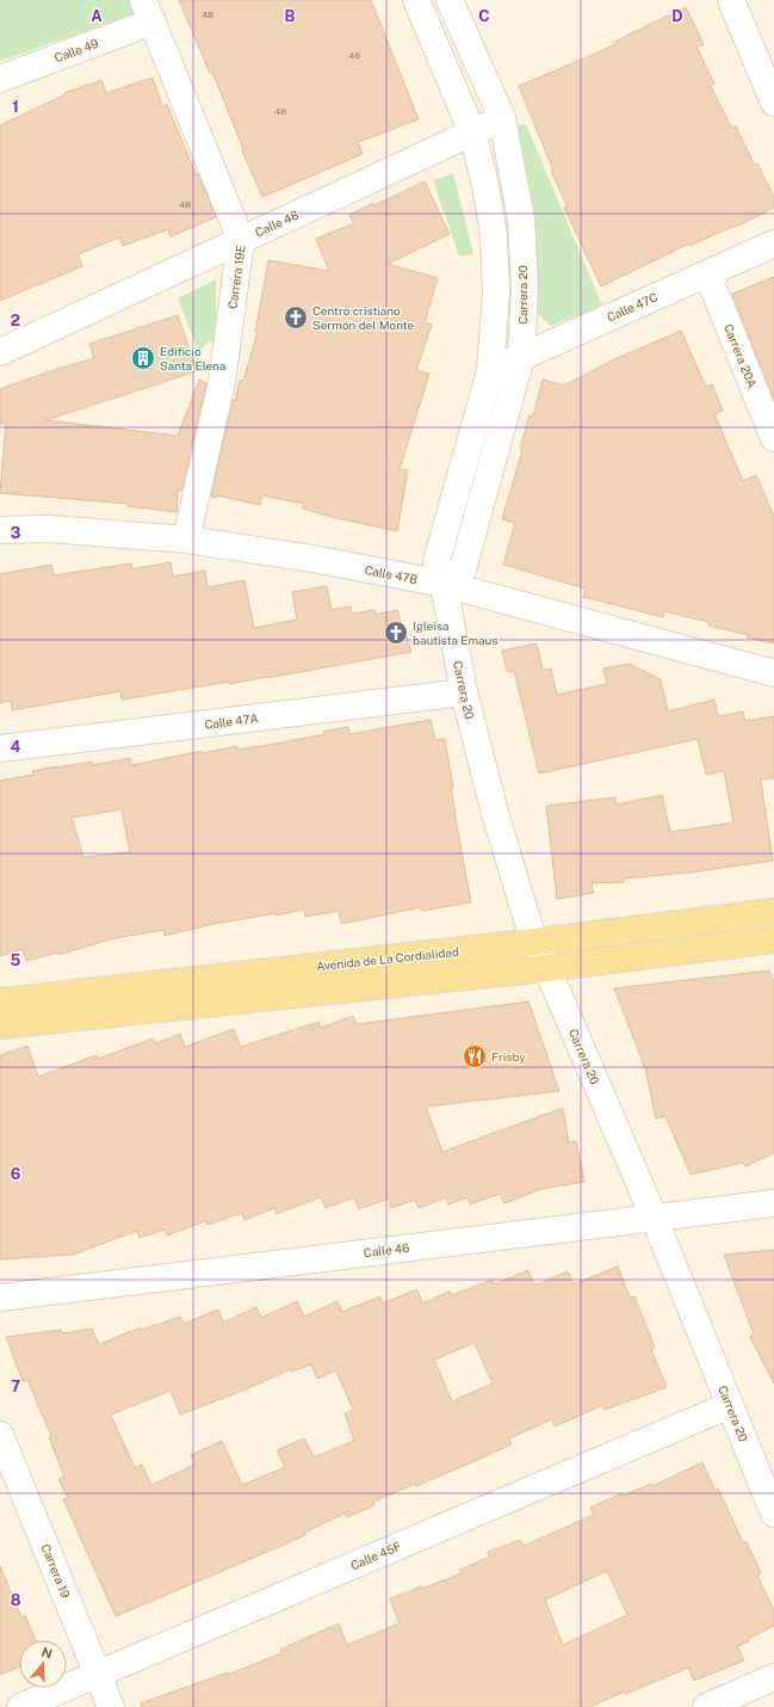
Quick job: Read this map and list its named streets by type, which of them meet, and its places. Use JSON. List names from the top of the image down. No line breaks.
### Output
{"streets":{"main road":["Avenida de La Cordialidad"],"street":["Calle 49","Calle 48","Carrera 19E","Carrera 20","Calle 47C","Carrera 20A","Calle 47B","Calle 47A","Calle 46","Calle 45F","Carrera 19"]},"crossings":[["Calle 49","Carrera 19E"],["Calle 48","Carrera 19E"],["Calle 48","Carrera 20"],["Carrera 19E","Calle 47B"],["Carrera 20","Calle 47C"],["Carrera 20","Calle 47B"],["Carrera 20","Calle 47A"],["Carrera 20","Avenida de La Cordialidad"],["Carrera 20","Calle 46"],["Carrera 20","Calle 45F"],["Calle 47C","Carrera 20A"],["Calle 45F","Carrera 19"]],"places":{"church":["Centro cristiano Sermón del Monte","Igleisa bautista Emaus"],"building":["Edificio Santa Elena"],"restaurant":["Frisby"]},"house_numbers":["48","48","48","48"],"north":"top","grid":{"columns":["A","B","C","D"],"rows":["1","2","3","4","5","6","7","8"]}}
